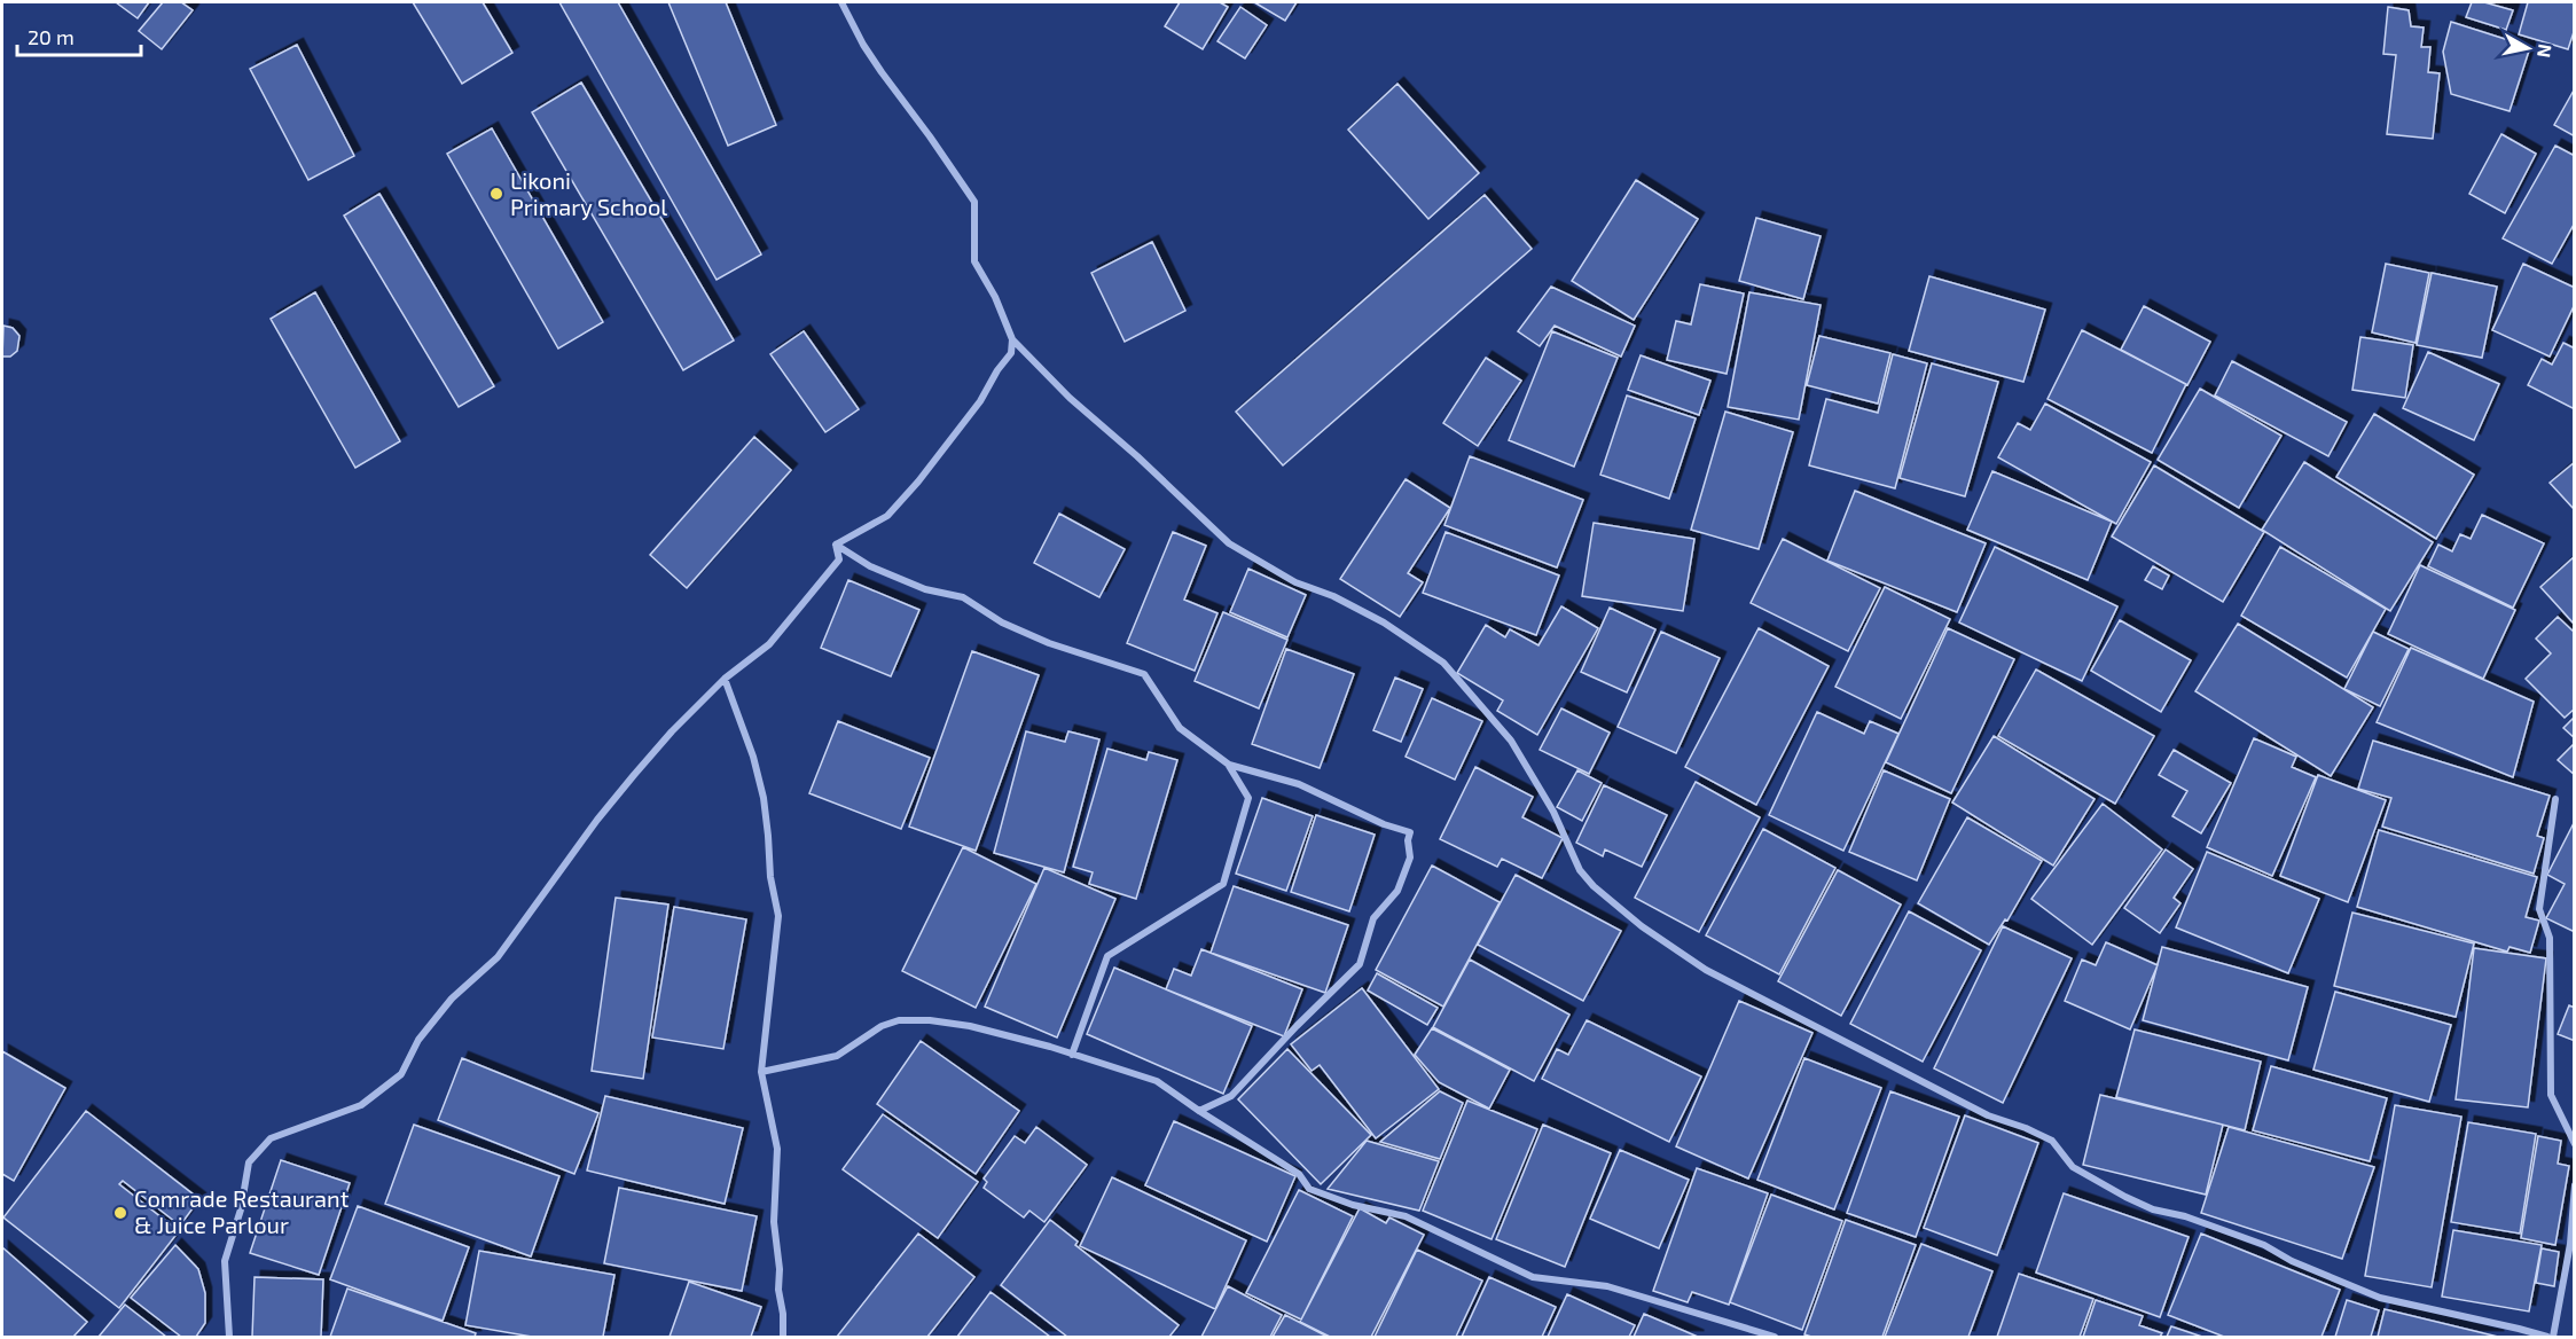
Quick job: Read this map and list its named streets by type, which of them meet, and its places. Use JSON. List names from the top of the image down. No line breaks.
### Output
{"places":["Likoni Primary School","Comrade Restaurant & Juice Parlour"],"scale_bar":"20 m","north":"right"}
